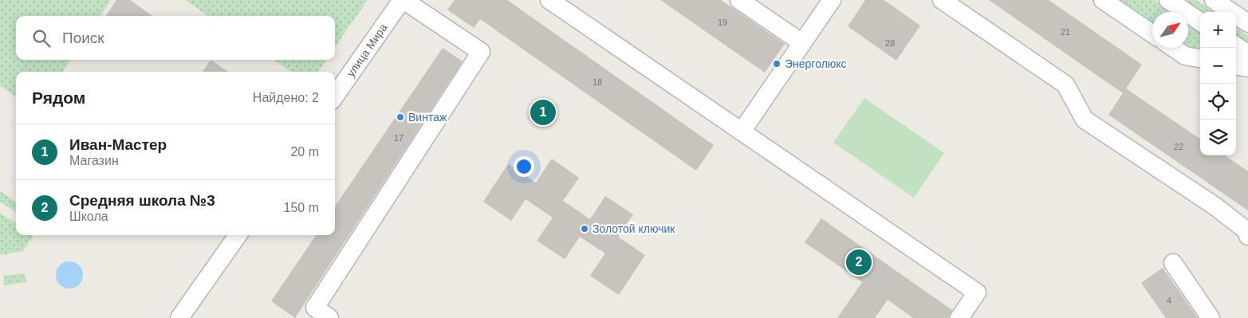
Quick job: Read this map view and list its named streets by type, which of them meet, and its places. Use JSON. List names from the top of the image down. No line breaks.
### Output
{"streets":{"street":["улица Мира"]},"places":["Энерголюкс","Винтаж","Золотой ключик"],"house_numbers":["19","21","28","18","17","22","4"],"north":"top right","page":{"map_buttons":["+","−"],"search":"Поиск","heading":["Рядом","Найдено: 2"],"pins":["1","2"],"list":[{"mark":"1","name":"Иван-Мастер","note":"Магазин","value":"20 m"},{"mark":"2","name":"Средняя школа №3","note":"Школа","value":"150 m"}]}}
